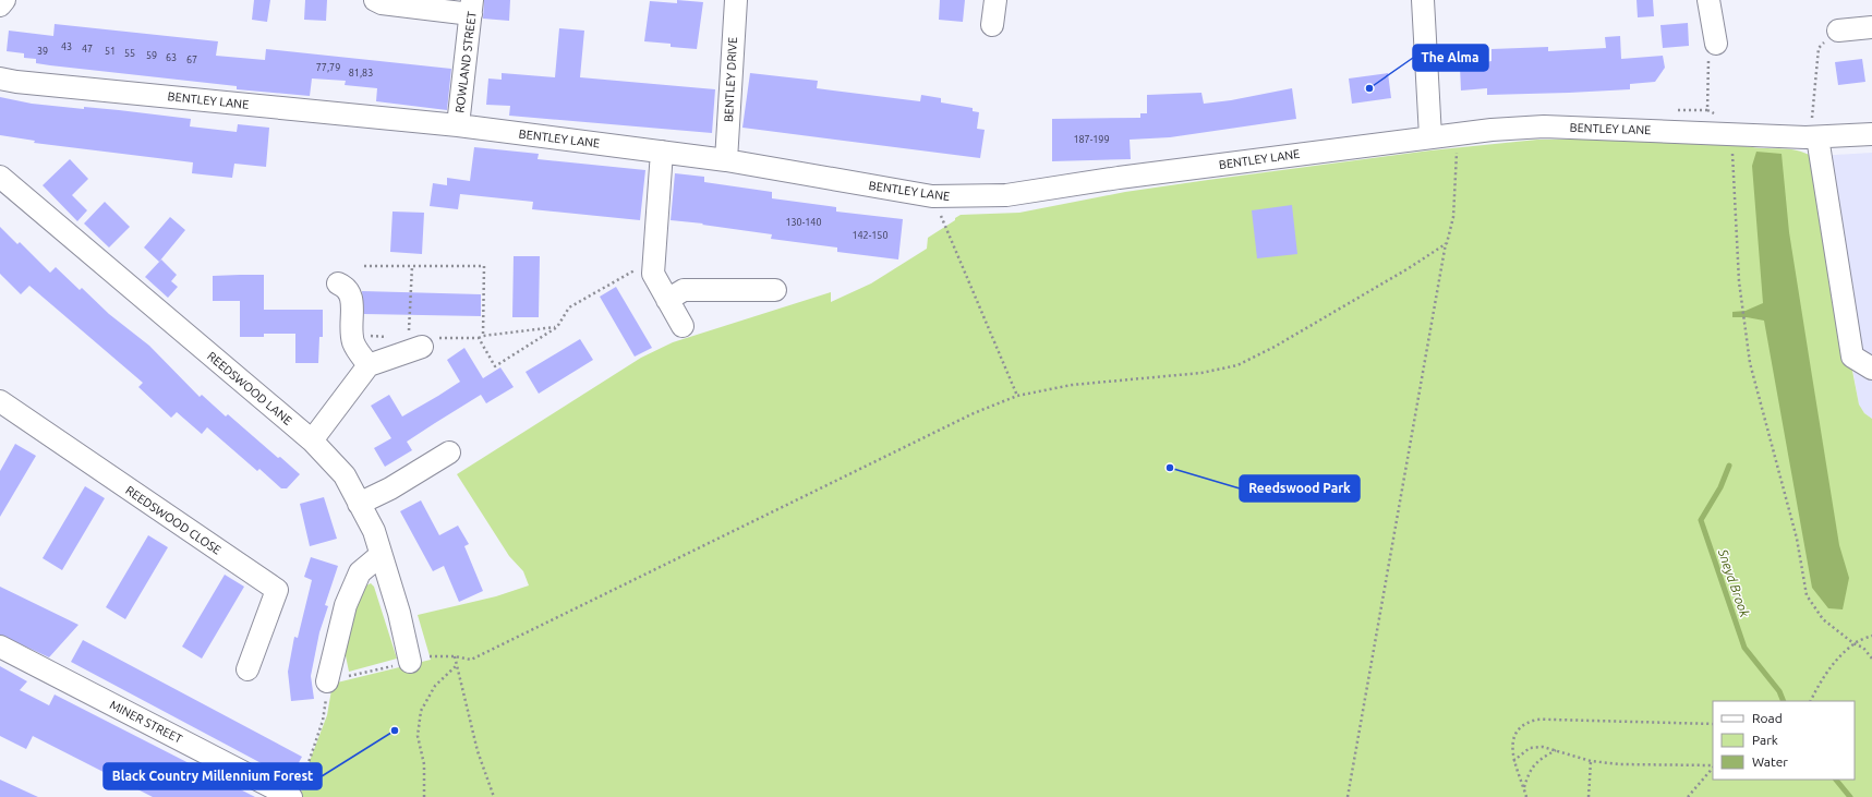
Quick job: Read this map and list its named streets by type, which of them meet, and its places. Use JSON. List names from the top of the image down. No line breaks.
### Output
{"streets":{"street":["ROWLAND STREET","BENTLEY DRIVE","BENTLEY LANE","REEDSWOOD LANE","REEDSWOOD CLOSE","MINER STREET"]},"crossings":[["ROWLAND STREET","BENTLEY LANE"],["BENTLEY DRIVE","BENTLEY LANE"]],"water":["Sneyd Brook"],"places":["The Alma","Reedswood Park","Black Country Millennium Forest"],"house_numbers":["43","47","39","51","55","59","63","67","77,79","81,83","187-199","130-140","142-150"],"legend":["Road","Park","Water"]}
